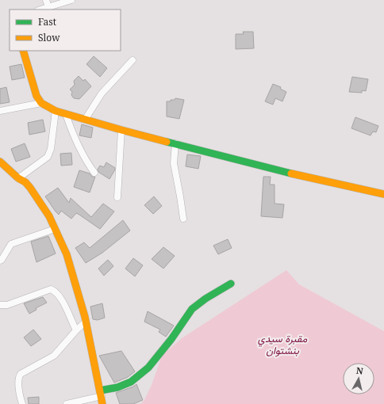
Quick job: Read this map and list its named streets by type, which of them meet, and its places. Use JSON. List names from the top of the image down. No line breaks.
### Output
{"parks":["مقبرة سيدي بنشتوان"],"legend":["Fast","Slow"],"north":"top"}
